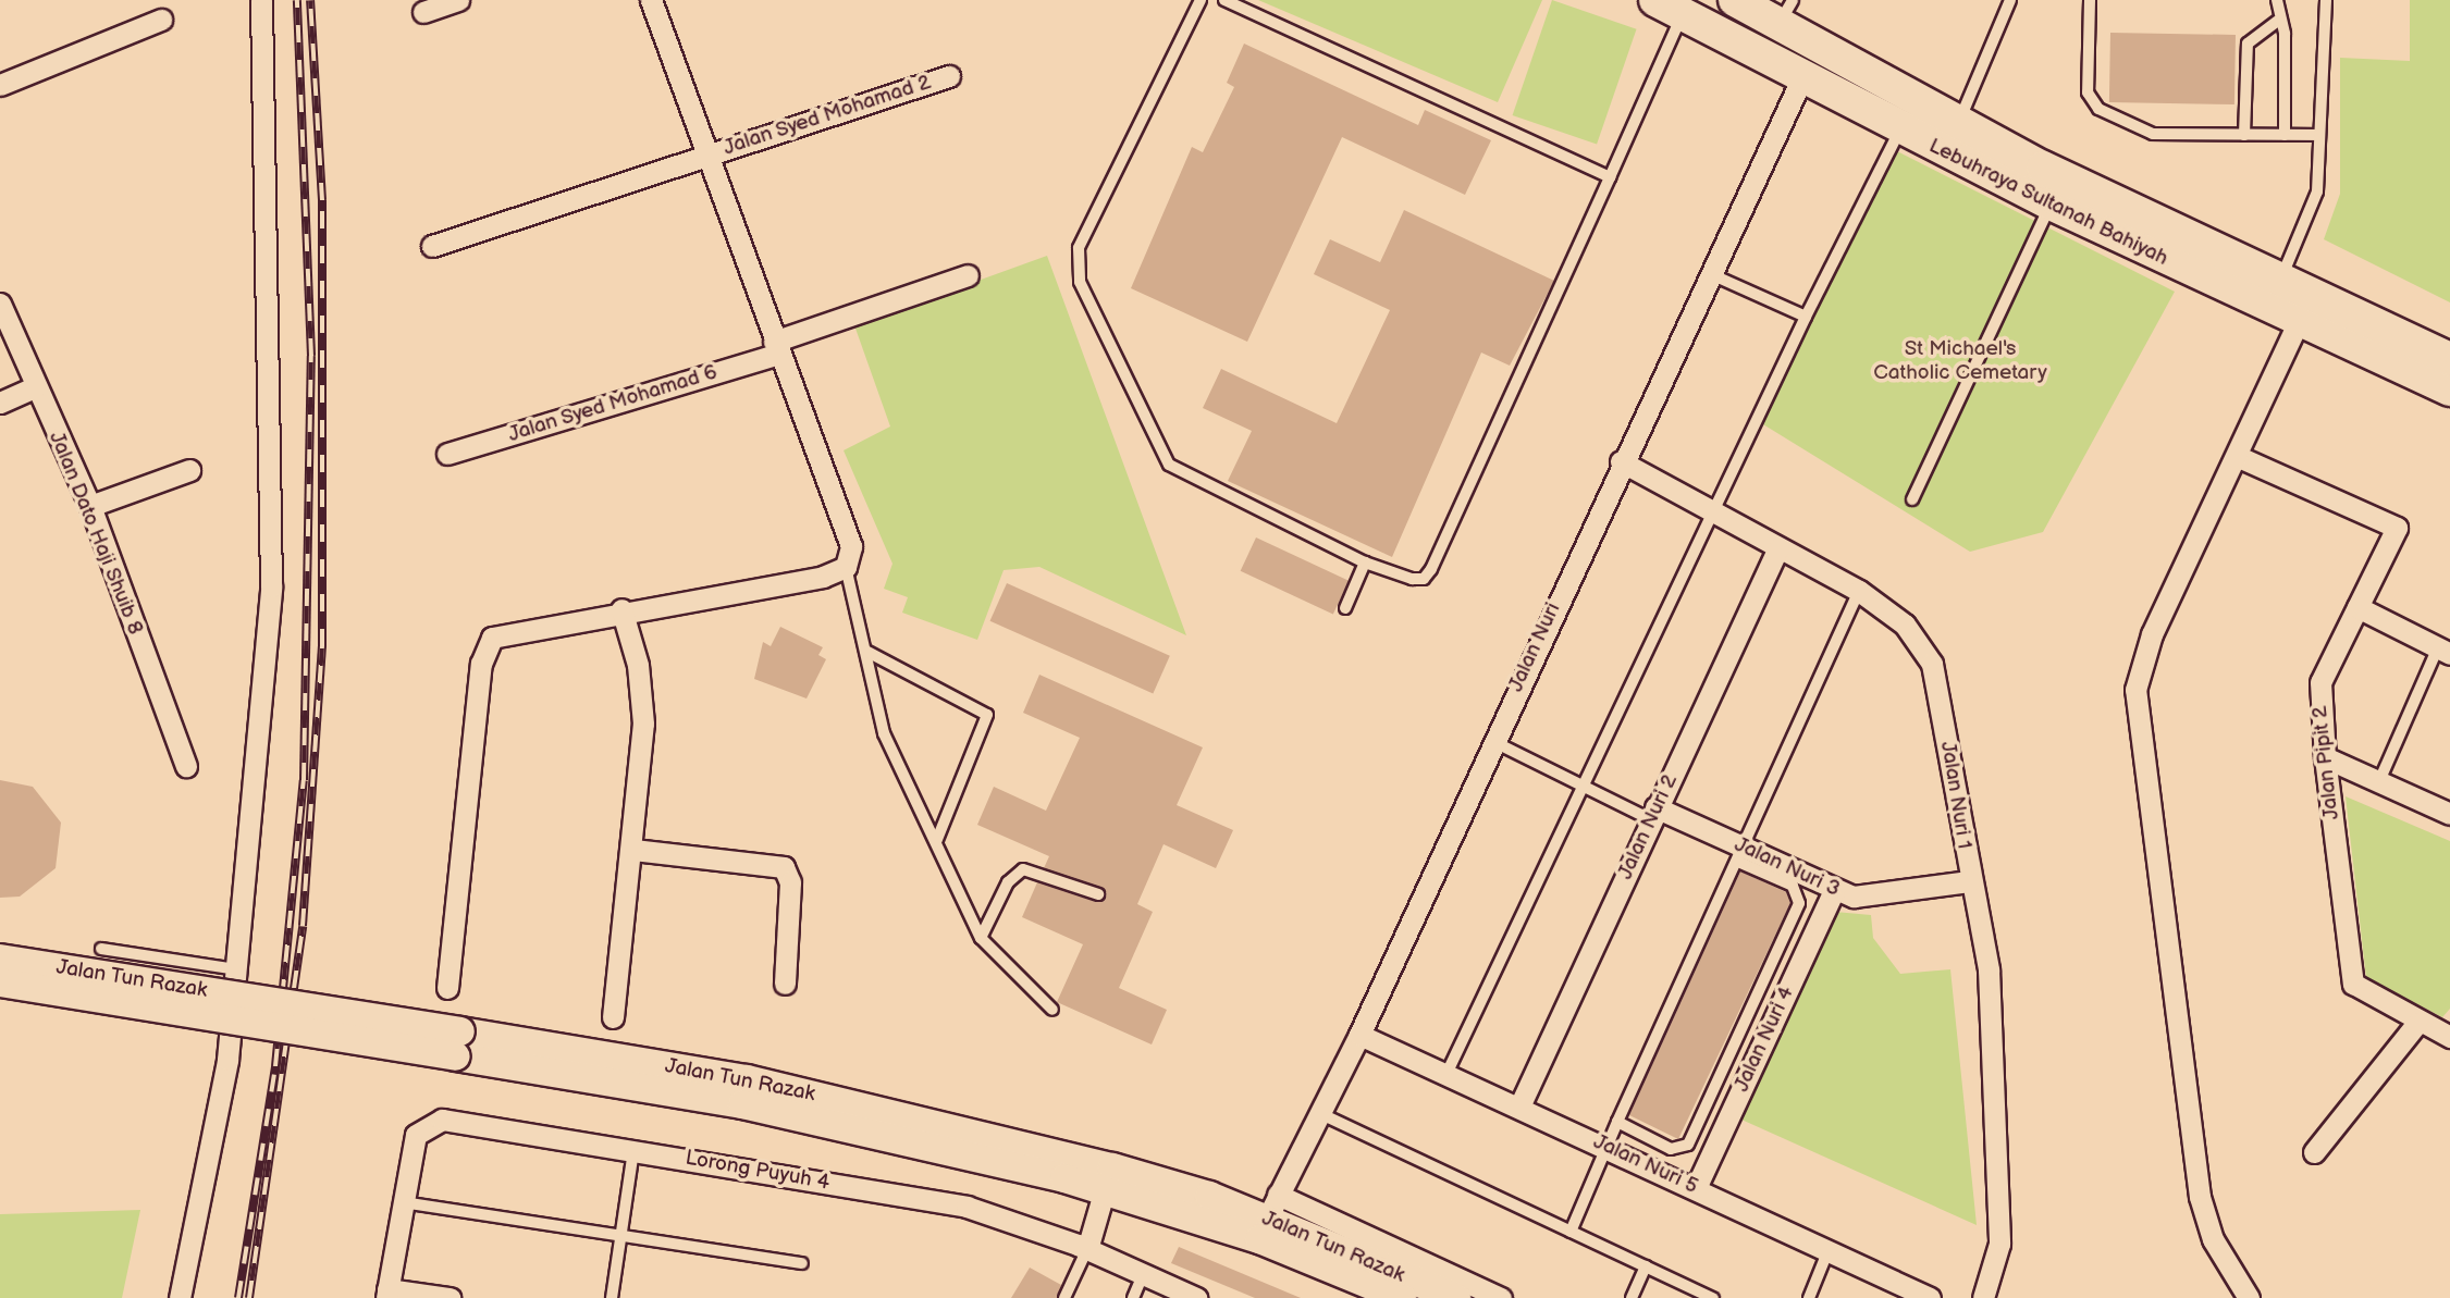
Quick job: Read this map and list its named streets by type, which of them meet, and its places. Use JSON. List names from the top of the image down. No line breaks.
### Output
{"streets":{"main road":["Lebuhraya Sultanah Bahiyah","Jalan Tun Razak"],"street":["Jalan Syed Mohamad 2","Jalan Syed Mohamad 6","Jalan Dato Haji Shuib 8","Jalan Nuri","Jalan Pipit 2","Jalan Nuri 1","Jalan Nuri 2","Jalan Nuri 3","Jalan Nuri 4","Jalan Nuri 5","Lorong Puyuh 4"]},"crossings":[["Lebuhraya Sultanah Bahiyah","Jalan Nuri"],["Jalan Nuri","Jalan Nuri 1"],["Jalan Nuri","Jalan Tun Razak"],["Jalan Nuri","Jalan Nuri 5"],["Jalan Nuri 1","Jalan Nuri 2"],["Jalan Nuri 1","Jalan Nuri 3"],["Jalan Nuri 2","Jalan Nuri 3"],["Jalan Nuri 2","Jalan Nuri 5"],["Jalan Nuri 3","Jalan Nuri 4"],["Jalan Nuri 4","Jalan Nuri 5"]],"parks":["St Michael's Catholic Cemetary"]}
